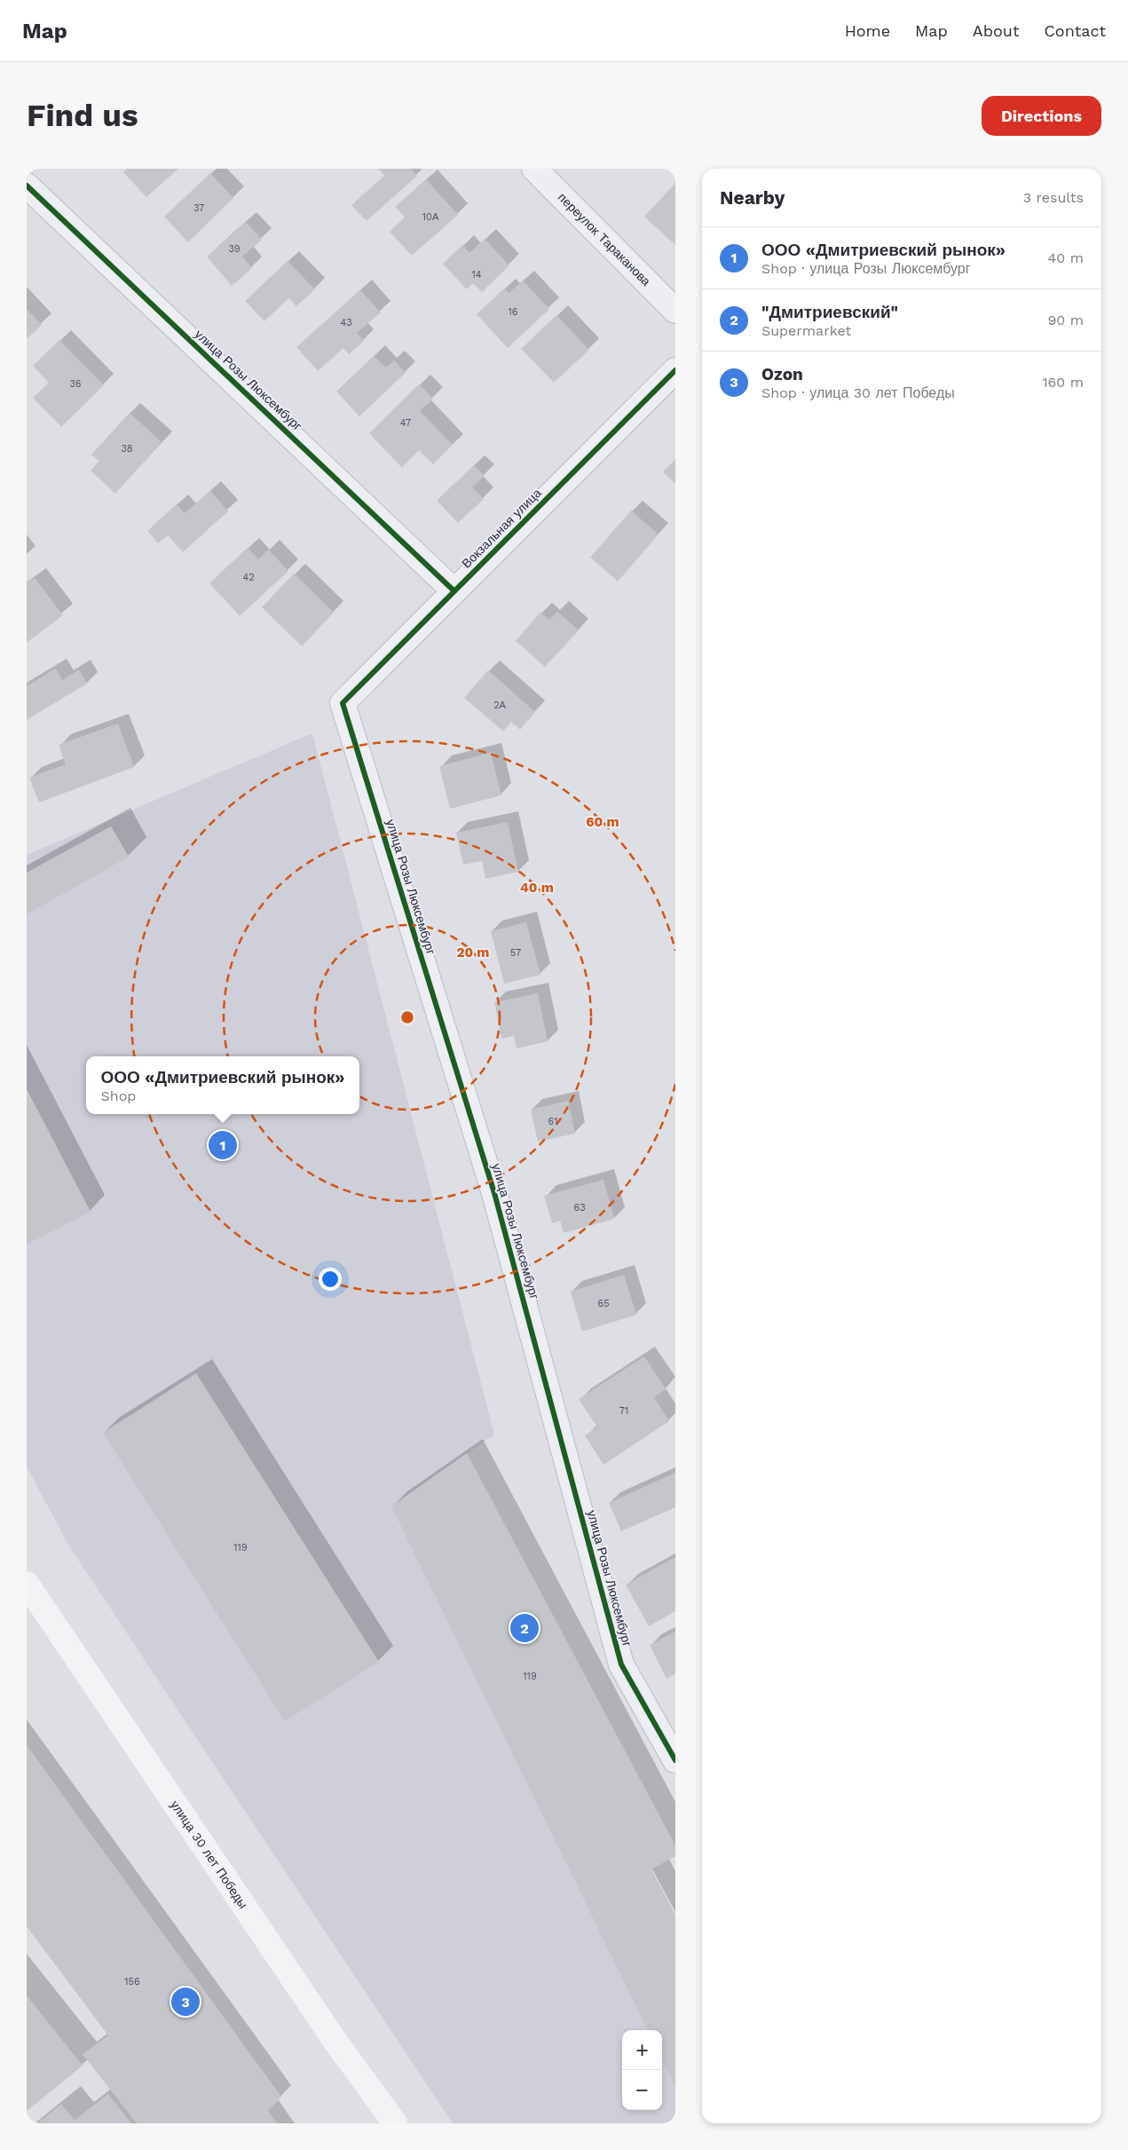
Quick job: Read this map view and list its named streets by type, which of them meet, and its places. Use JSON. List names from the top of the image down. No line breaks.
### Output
{"streets":{"main road":["улица 30 лет Победы"],"street":["переулок Тараканова","улица Розы Люксембург","Вокзальная улица"]},"crossings":[["улица Розы Люксембург","Вокзальная улица"]],"house_numbers":["37","10А","39","14","16","43","36","47","38","42","2А","57","61","63","65","71","119","119","156"],"page":{"header":"Map","nav":["Home","Map","About","Contact"],"buttons":"Directions","title":"Find us","heading":["Nearby","3 results"],"list":[{"mark":"1","name":"ООО «Дмитриевский рынок»","note":"Shop · улица Розы Люксембург","value":"40 m"},{"mark":"2","name":"\"Дмитриевский\"","note":"Supermarket","value":"90 m"},{"mark":"3","name":"Ozon","note":"Shop · улица 30 лет Победы","value":"160 m"}],"popup":["ООО «Дмитриевский рынок»","Shop"],"pins":["1","2","3"],"map_buttons":["+","−"]},"rings":["60 m","40 m","20 m"]}
